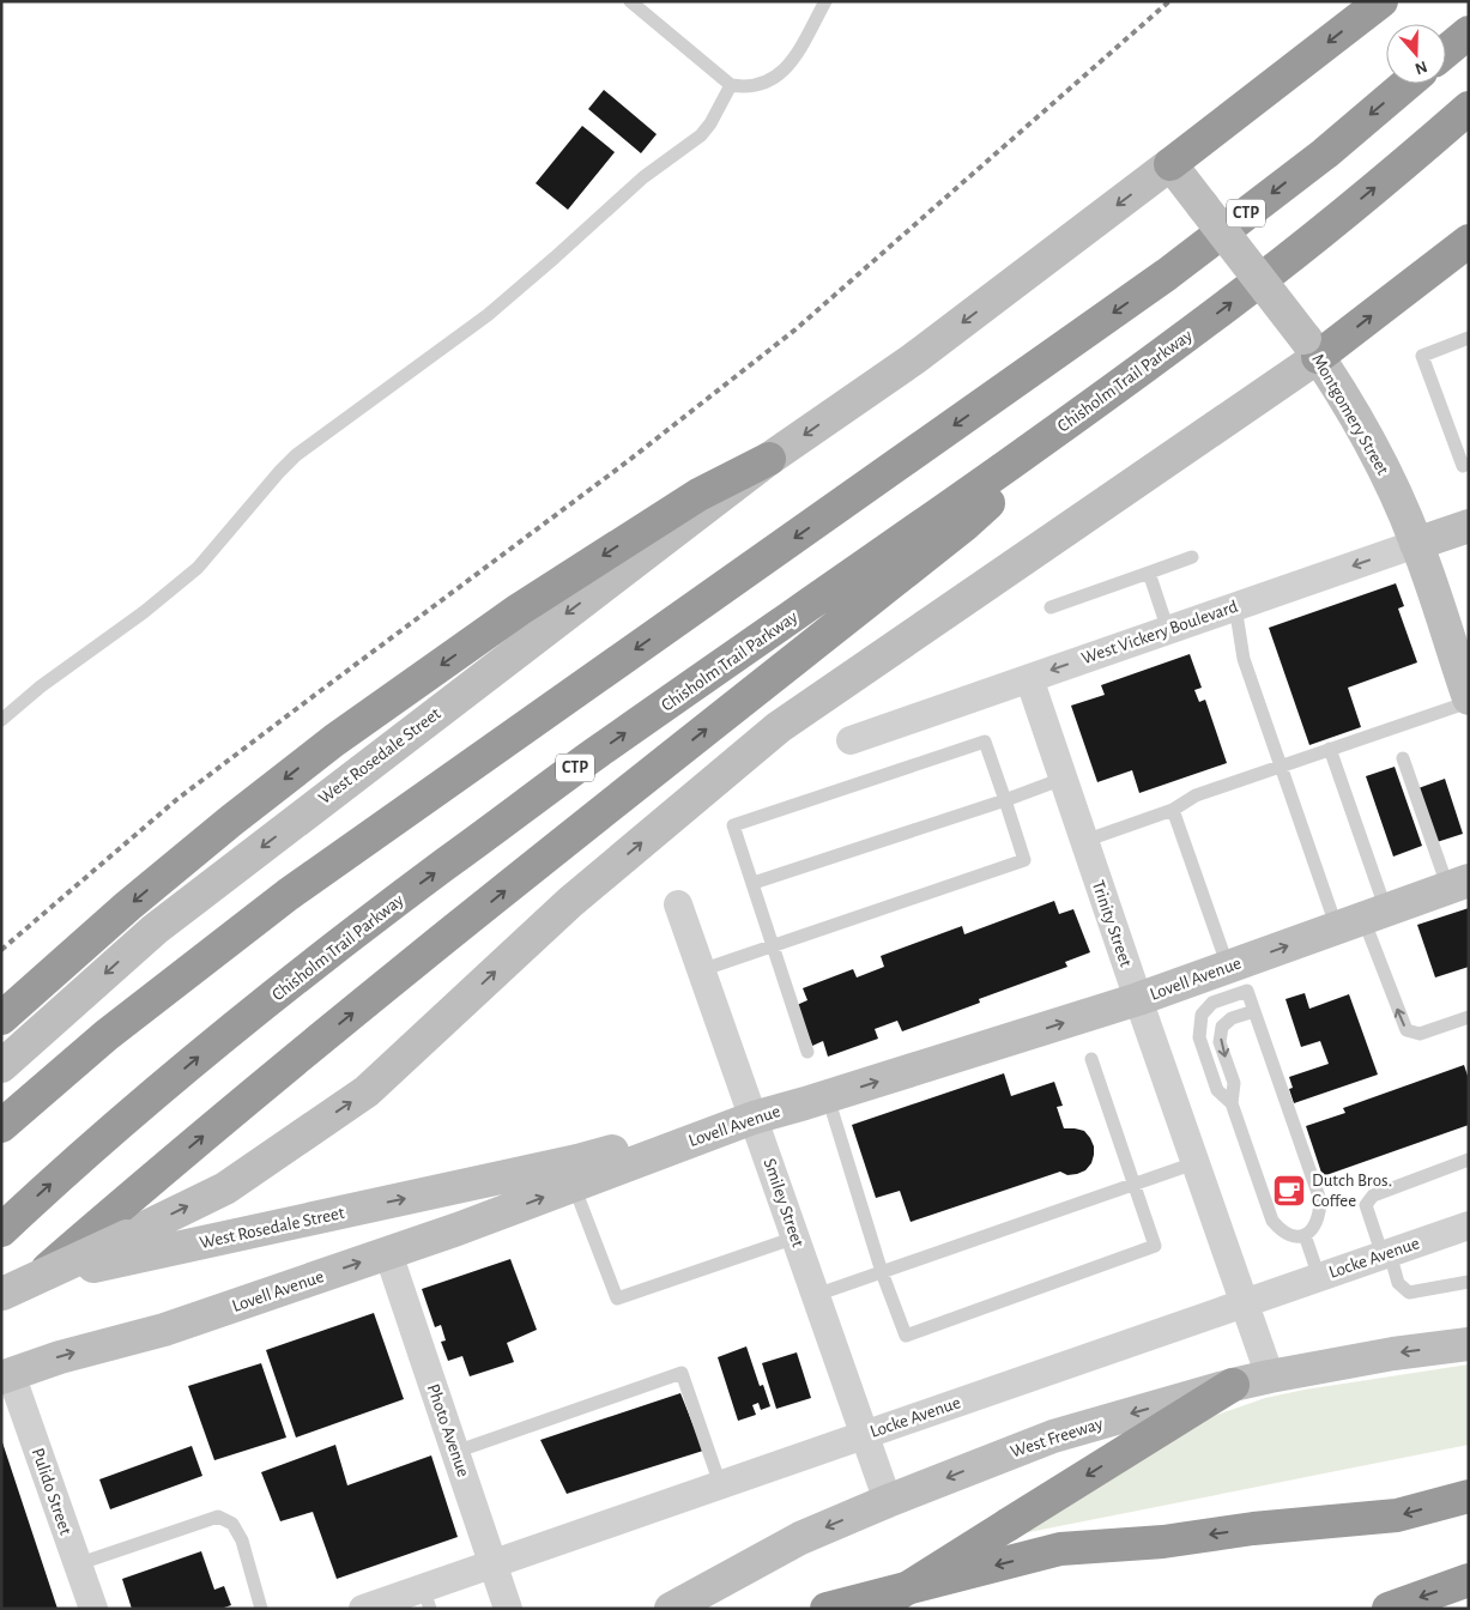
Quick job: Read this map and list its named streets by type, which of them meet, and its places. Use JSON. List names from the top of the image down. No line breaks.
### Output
{"streets":{"highway":["CTP","Chisholm Trail Parkway"],"main road":["Montgomery Street","West Vickery Boulevard","West Rosedale Street","Lovell Avenue","West Freeway"],"street":["Trinity Street","Smiley Street","Locke Avenue","Photo Avenue","Pulido Street"]},"crossings":[["Montgomery Street","West Vickery Boulevard"],["West Vickery Boulevard","Trinity Street"],["West Rosedale Street","Lovell Avenue"],["West Rosedale Street","Smiley Street"],["Trinity Street","Lovell Avenue"],["Trinity Street","Locke Avenue"],["Trinity Street","West Freeway"],["Lovell Avenue","Smiley Street"],["Lovell Avenue","Photo Avenue"],["Lovell Avenue","Pulido Street"],["Smiley Street","Locke Avenue"],["Smiley Street","West Freeway"],["Locke Avenue","Photo Avenue"]],"one_way":["West Freeway"],"places":{"cafe":["Dutch Bros. Coffee"]},"north":"bottom"}
